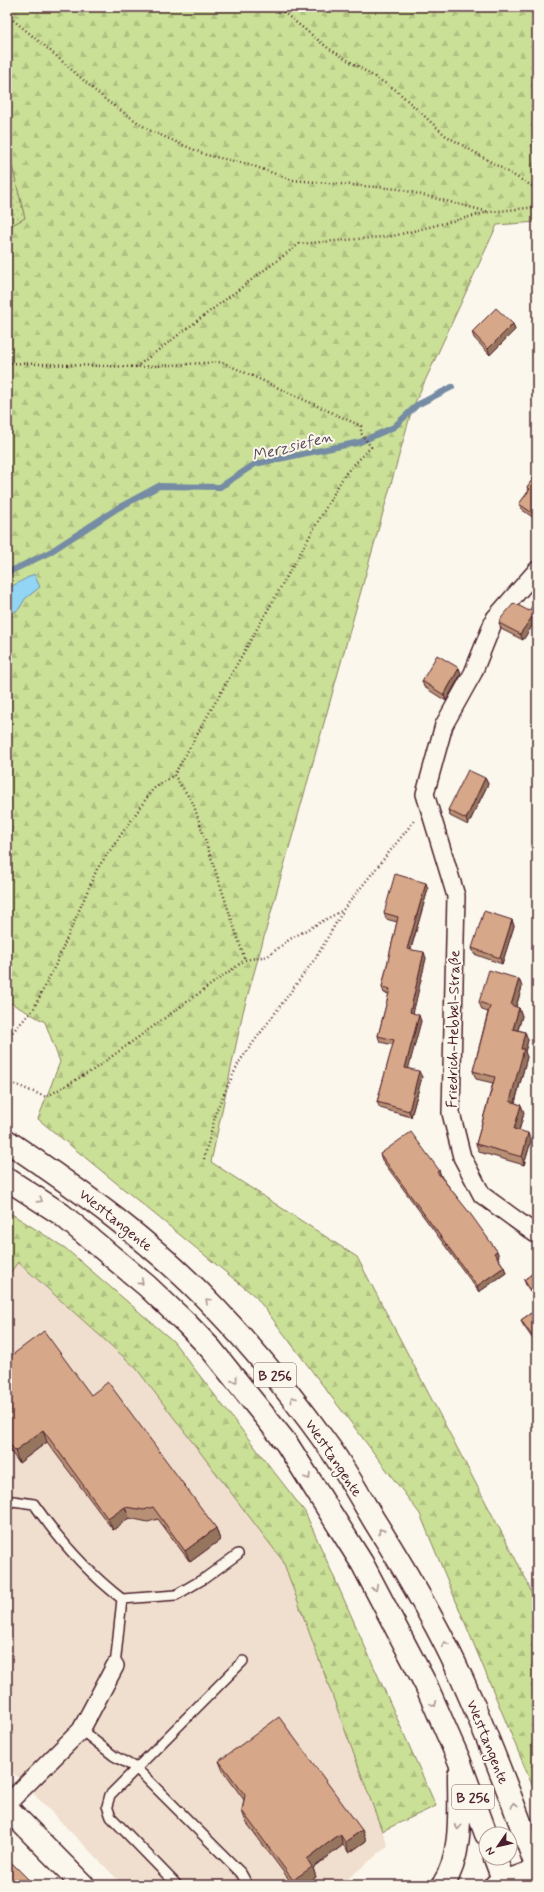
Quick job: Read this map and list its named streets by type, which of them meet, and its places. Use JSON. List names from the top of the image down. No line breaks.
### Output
{"streets":{"main road":["Westtangente","B 256"],"street":["Friedrich-Hebbel-Straße"]},"crossings":[["Westtangente","B 256"]],"water":["Merzsiefen"],"north":"bottom left"}
